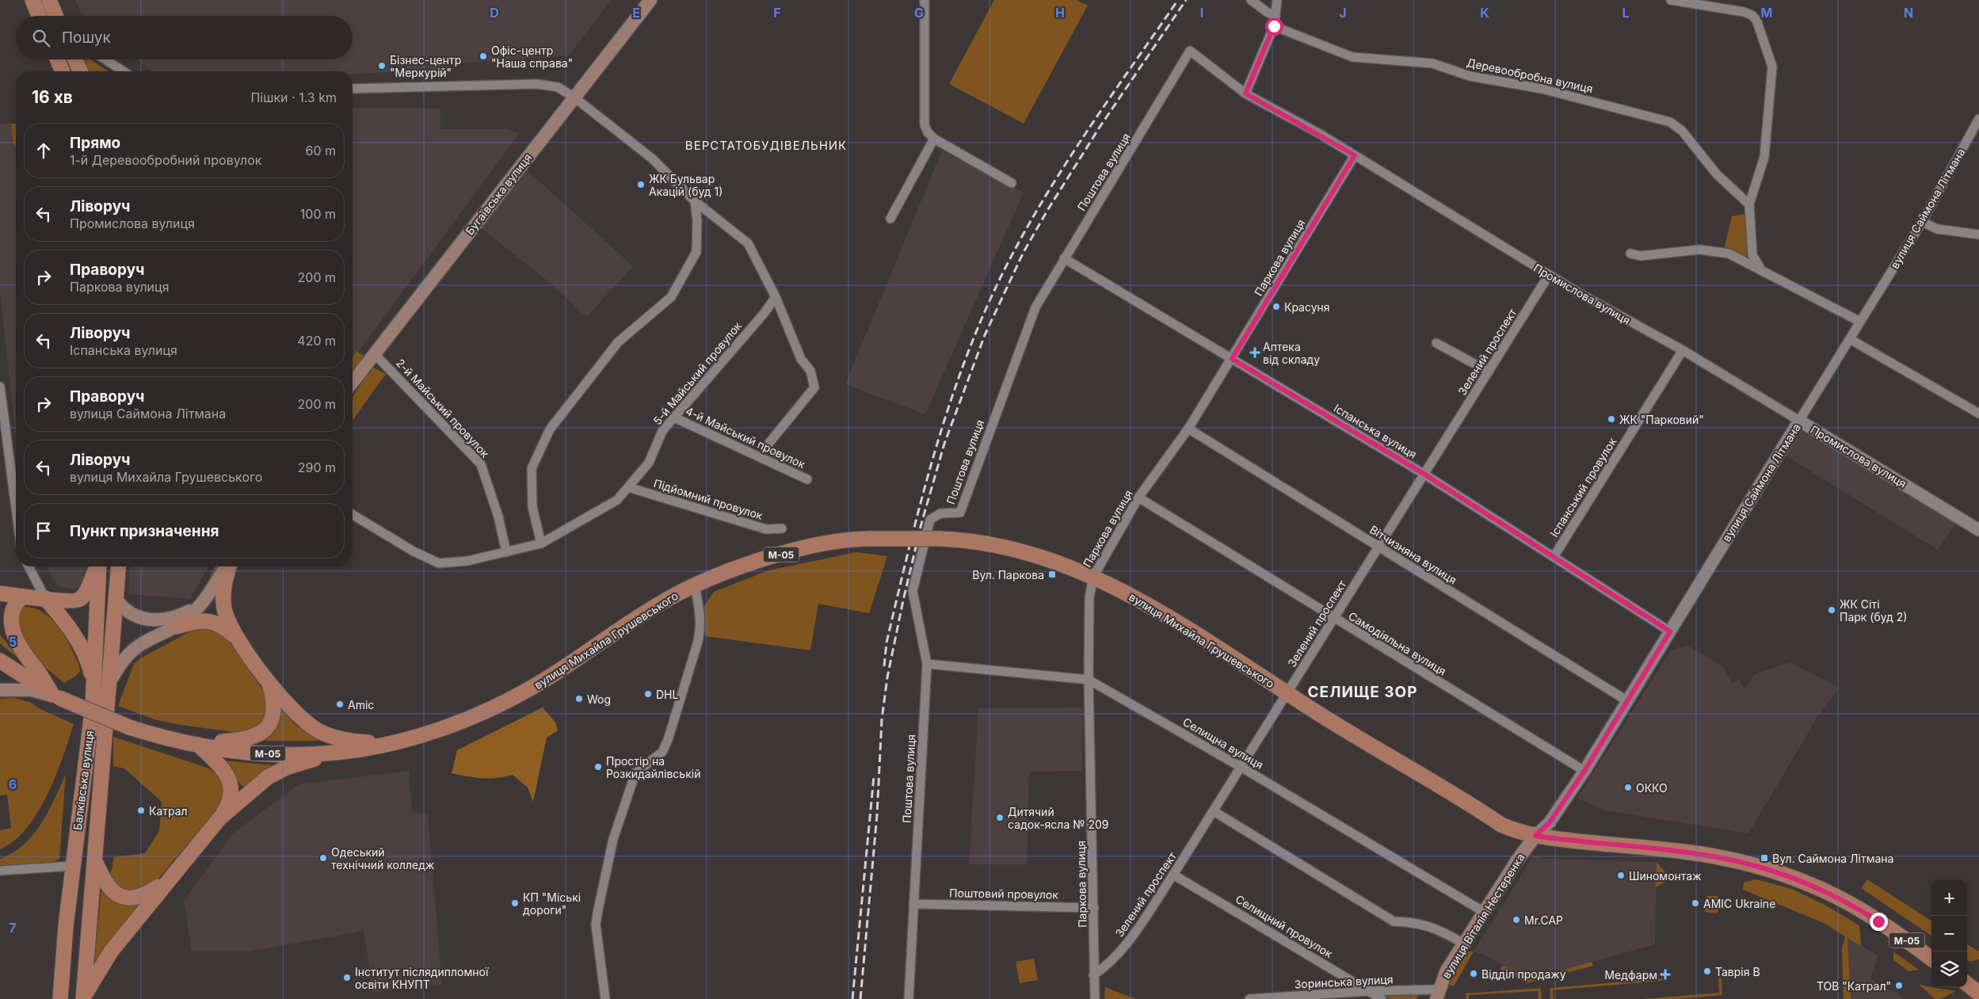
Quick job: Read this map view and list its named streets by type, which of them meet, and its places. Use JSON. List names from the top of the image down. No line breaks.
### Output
{"streets":{"main road":["Бугаївська вулиця","М-05","вулиця Михайла Грушевського","Балківська вулиця","вулиця Віталія Нестеренка"],"street":["Деревообробна вулиця","Поштова вулиця","вулиця Саймона Літмана","Паркова вулиця","Промислова вулиця","Зелений проспект","5-й Майський провулок","2-й Майський провулок","Іспанська вулиця","4-й Майський провулок","Іспанський провулок","Підйомний провулок","Вітчизняна вулиця","Самодіяльна вулиця","Селищна вулиця","Поштовий провулок","Селищний провулок","Зоринська вулиця"]},"crossings":[["Поштова вулиця","Промислова вулиця"],["Поштова вулиця","Іспанська вулиця"],["Поштова вулиця","Селищна вулиця"],["Поштова вулиця","Поштовий провулок"],["Бугаївська вулиця","2-й Майський провулок"],["вулиця Саймона Літмана","Промислова вулиця"],["вулиця Саймона Літмана","Іспанська вулиця"],["вулиця Саймона Літмана","Вітчизняна вулиця"],["вулиця Саймона Літмана","вулиця Михайла Грушевського"],["вулиця Саймона Літмана","Самодіяльна вулиця"],["вулиця Саймона Літмана","вулиця Віталія Нестеренка"],["Паркова вулиця","Промислова вулиця"],["Паркова вулиця","Зелений проспект"],["Паркова вулиця","Іспанська вулиця"],["Паркова вулиця","Вітчизняна вулиця"],["Паркова вулиця","вулиця Михайла Грушевського"],["Паркова вулиця","Самодіяльна вулиця"],["Паркова вулиця","Селищна вулиця"],["Паркова вулиця","Поштовий провулок"],["Промислова вулиця","Зелений проспект"],["Промислова вулиця","Іспанський провулок"],["Зелений проспект","Іспанська вулиця"],["Зелений проспект","Вітчизняна вулиця"],["Зелений проспект","вулиця Михайла Грушевського"],["Зелений проспект","Самодіяльна вулиця"],["Зелений проспект","Селищна вулиця"],["Зелений проспект","Селищний провулок"],["5-й Майський провулок","2-й Майський провулок"],["5-й Майський провулок","4-й Майський провулок"],["5-й Майський провулок","Підйомний провулок"],["Іспанська вулиця","Іспанський провулок"],["М-05","вулиця Михайла Грушевського"],["вулиця Михайла Грушевського","вулиця Віталія Нестеренка"],["Селищна вулиця","вулиця Віталія Нестеренка"],["вулиця Віталія Нестеренка","Зоринська вулиця"],["Селищний провулок","Зоринська вулиця"]],"districts":["ВЕРСТАТОБУДІВЕЛЬНИК","СЕЛИЩЕ ЗОР"],"places":{"other":["Офіс-центр \"Наша справа\"","Бізнес-центр \"Меркурій\"","ЖК Бульвар Акацій (буд 1)","Красуня","ЖК \"Парковий\"","ЖК Сіті Парк (буд 2)","DHL","Wog","Amic","Простір на Розкидайлівській","ОККО","Катрал","Дитячий садок-ясла № 209","Одеський технічний колледж","Шиномонтаж","КП \"Міські дороги\"","AMIC Ukraine","Mr.CAP","Таврія В","Відділ продажу","Інститут післядипломної освіти КНУПТ","ТОВ \"Катрал\""],"health":["Аптека від складу","Медфарм"],"transit":["Вул. Паркова","Вул. Саймона Літмана"]},"page":{"search":"Пошук","heading":["16 хв","Пішки · 1.3 km"],"list":[["Прямо","1-й Деревообробний провулок","60 m"],["Ліворуч","Промислова вулиця","100 m"],["Праворуч","Паркова вулиця","200 m"],["Ліворуч","Іспанська вулиця","420 m"],["Праворуч","вулиця Саймона Літмана","200 m"],["Ліворуч","вулиця Михайла Грушевського","290 m"],"Пункт призначення"],"map_buttons":["+","−"]},"grid":{"columns":["D","E","F","G","H","I","J","K","L","M","N"],"rows":["5","6","7"]}}
